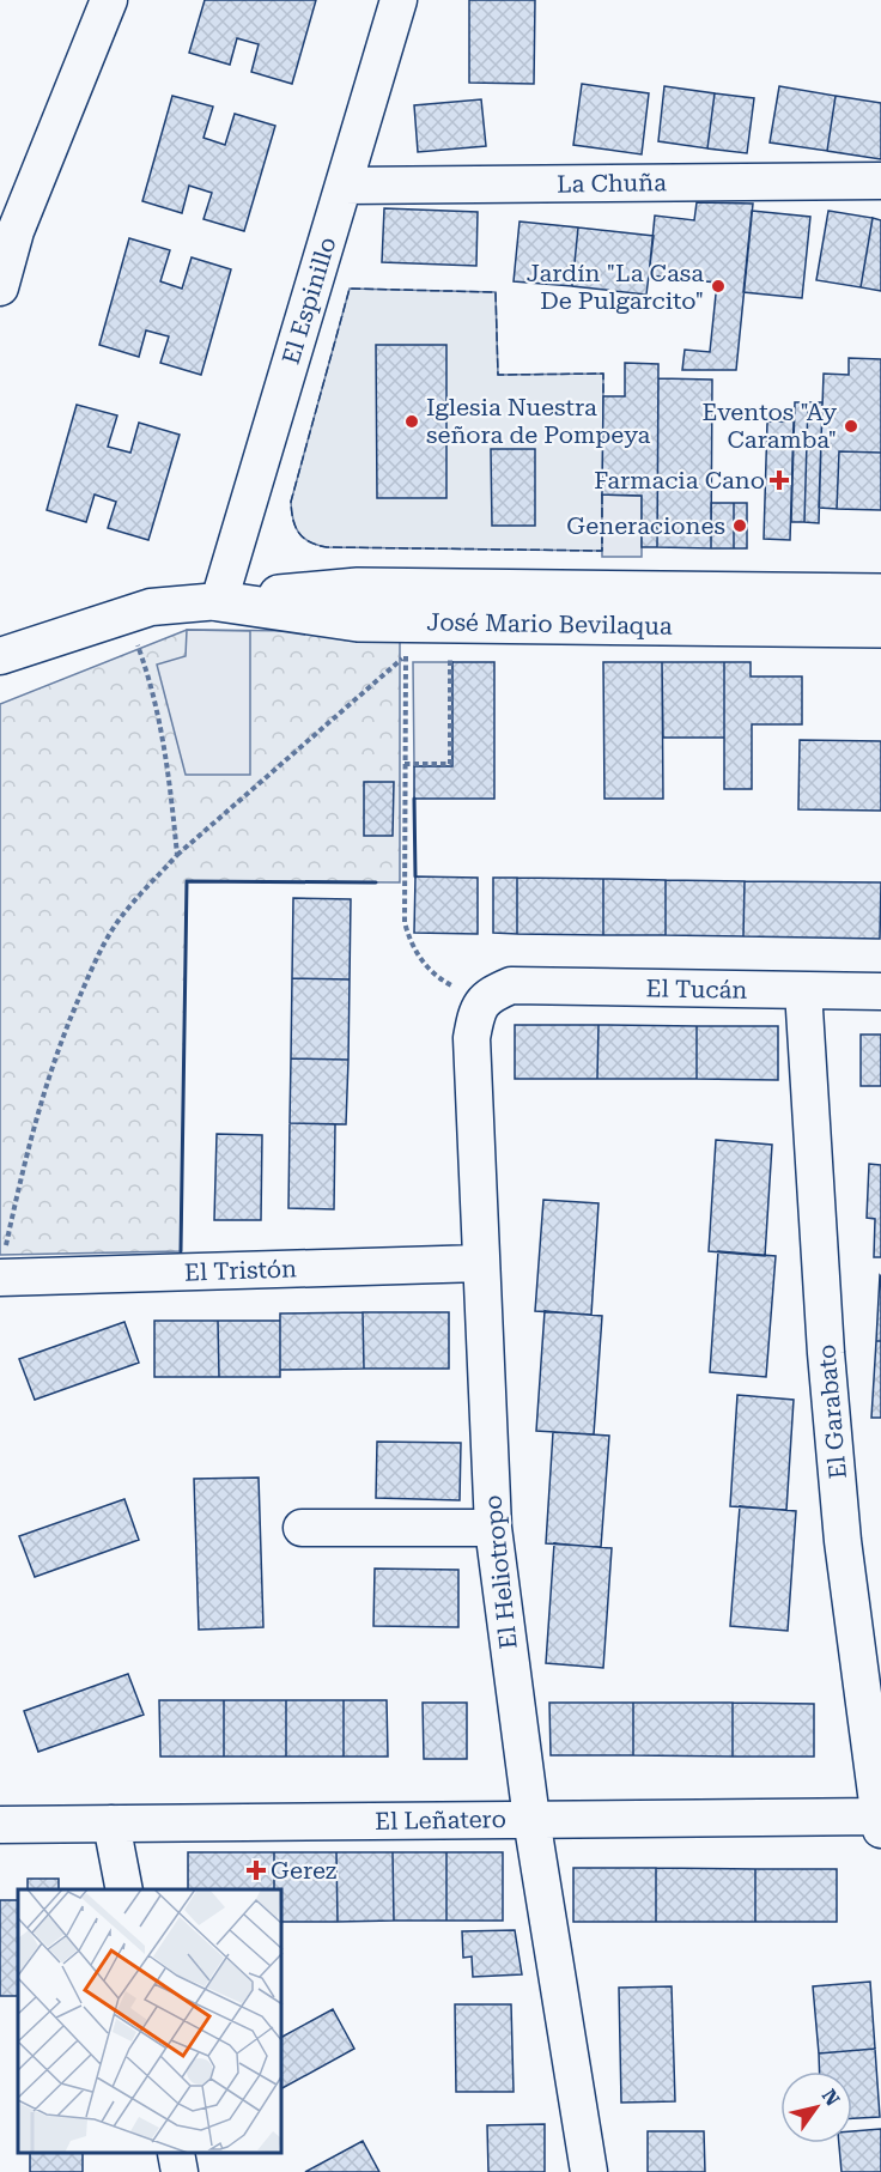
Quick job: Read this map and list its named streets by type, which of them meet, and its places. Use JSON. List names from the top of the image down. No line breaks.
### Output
{"streets":{"main road":["José Mario Bevilaqua"],"street":["La Chuña","El Espinillo","El Tucán","El Tristón","El Garabato","El Heliotropo","El Leñatero"]},"crossings":[["La Chuña","El Espinillo"],["El Espinillo","José Mario Bevilaqua"],["El Tucán","El Garabato"],["El Tucán","El Heliotropo"],["El Tristón","El Heliotropo"],["El Garabato","El Leñatero"],["El Heliotropo","El Leñatero"]],"places":{"other":["Jardín \"La Casa De Pulgarcito\"","Iglesia Nuestra señora de Pompeya","Eventos \"Ay Caramba\"","Generaciones"],"health":["Farmacia Cano","Gerez"]},"north":"top right"}
